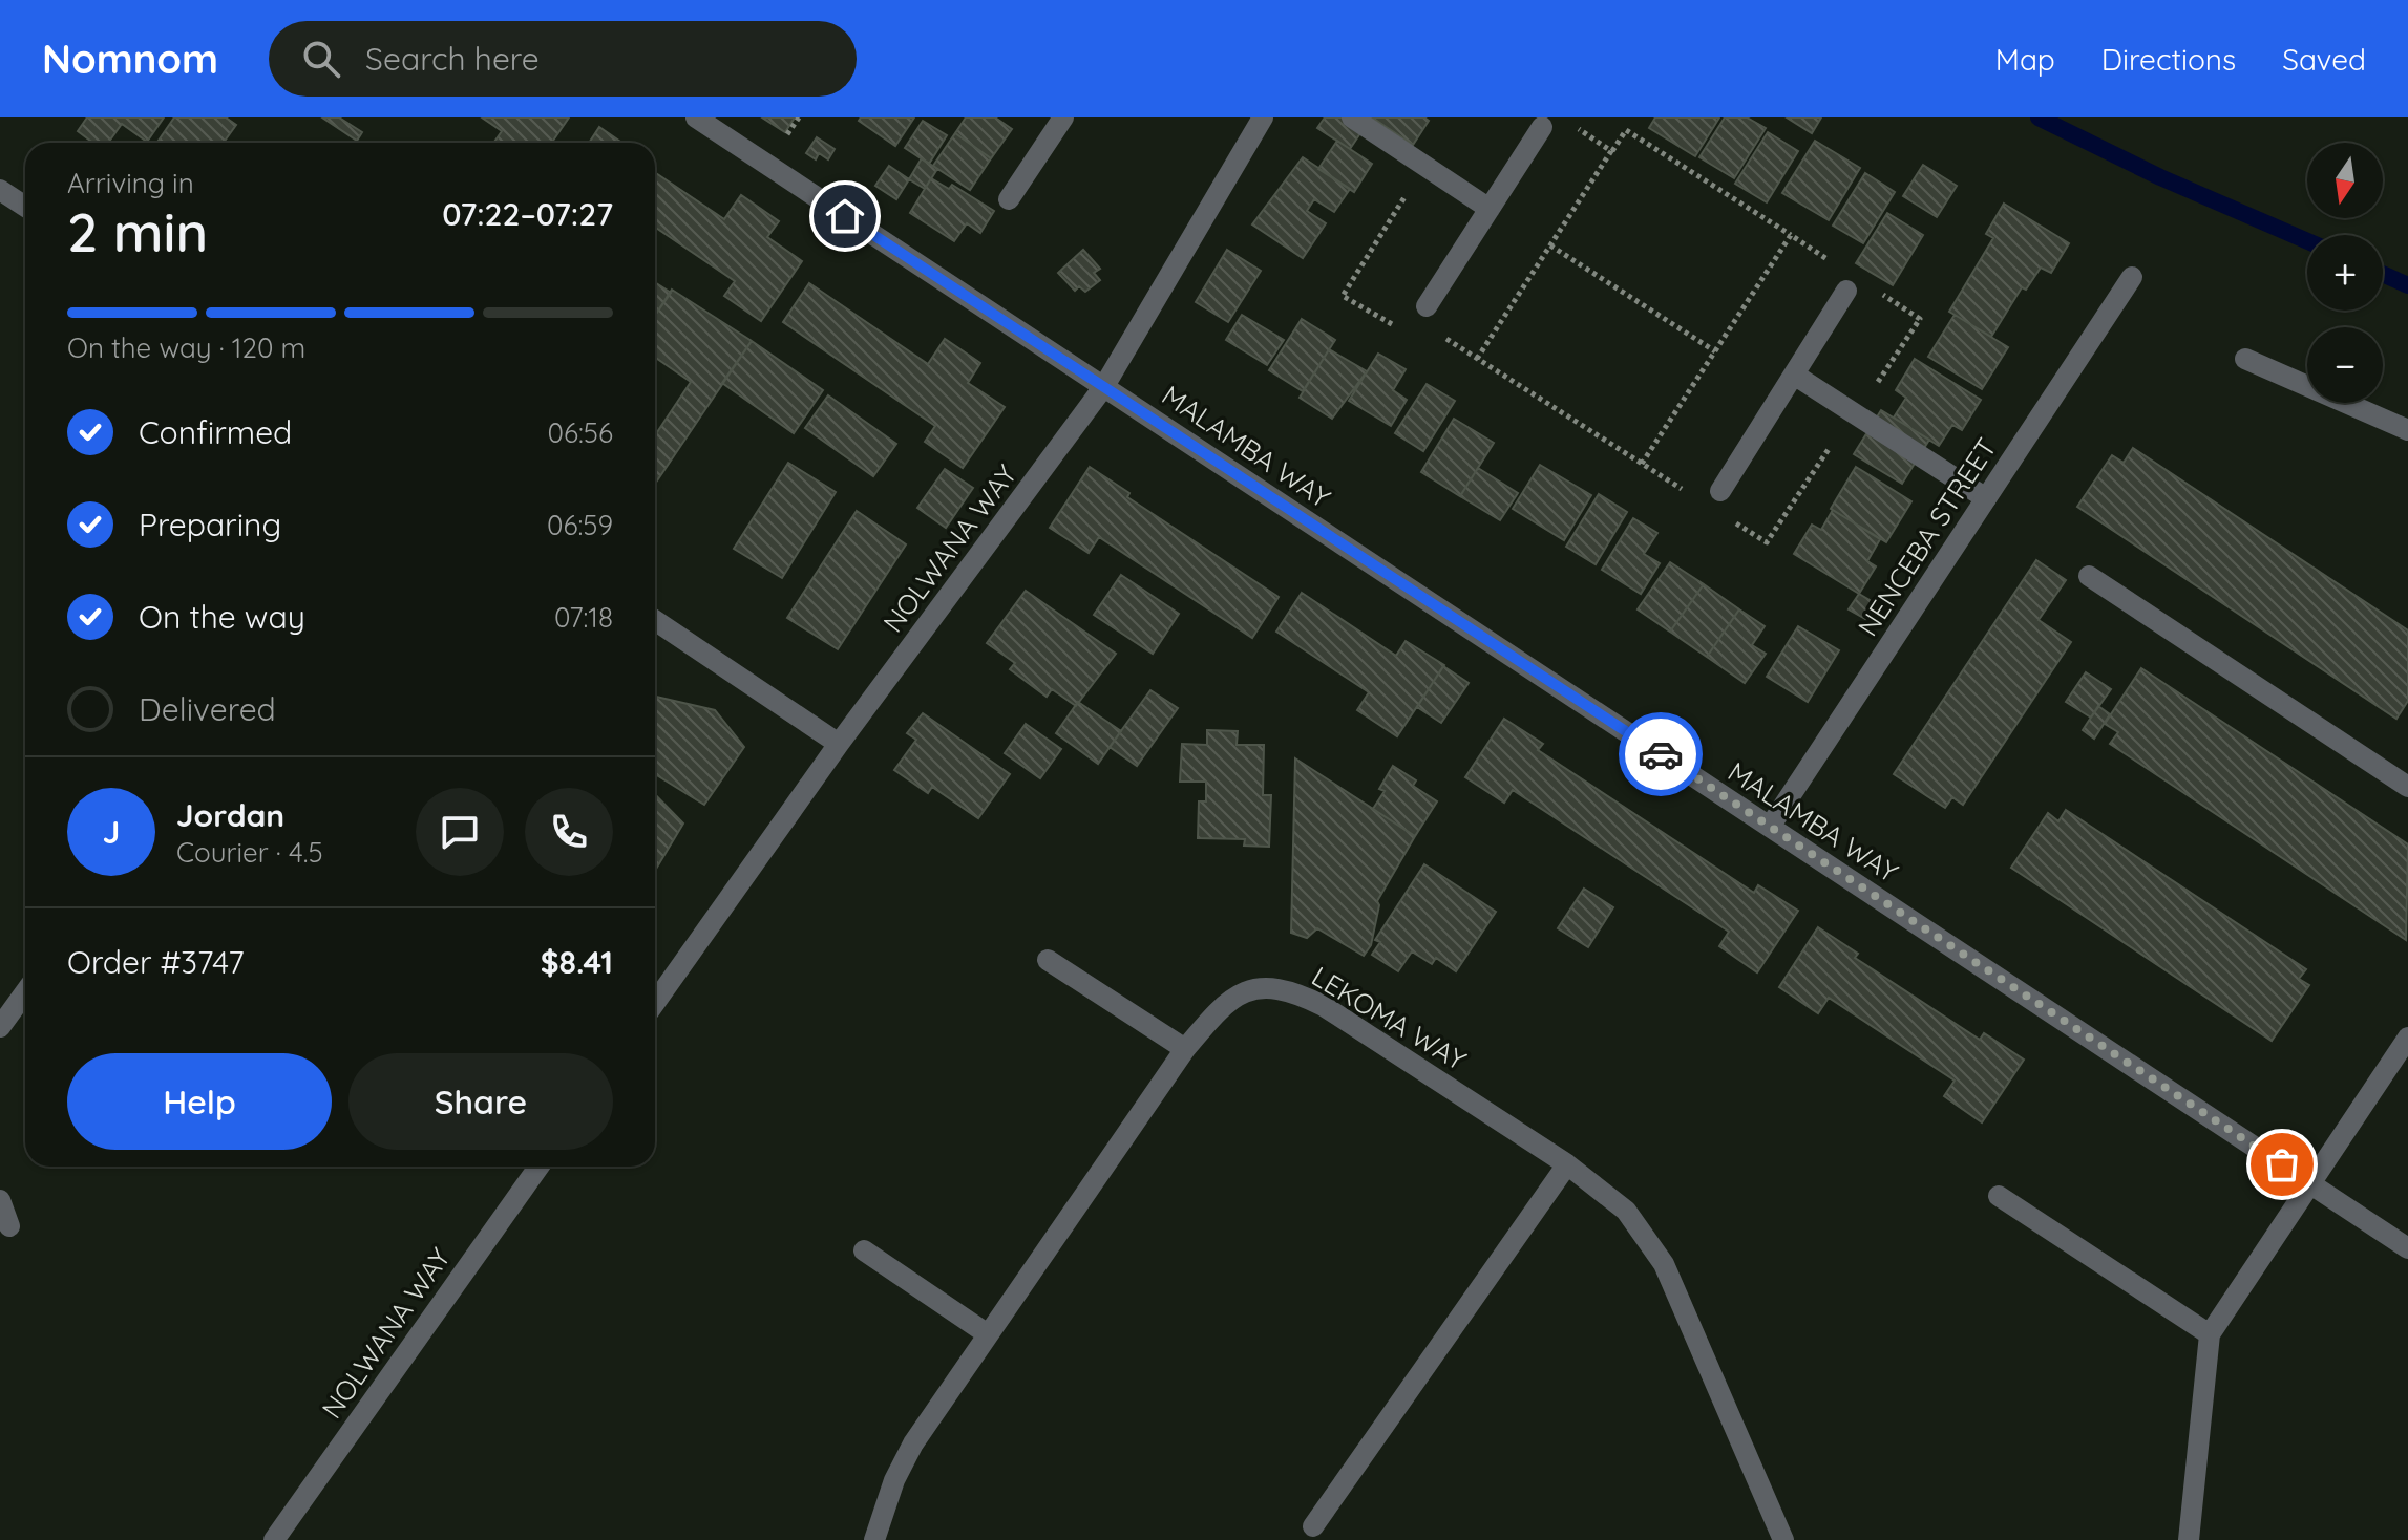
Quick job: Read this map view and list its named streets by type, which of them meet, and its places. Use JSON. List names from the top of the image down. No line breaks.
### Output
{"streets":{"street":["MALAMBA WAY","NENCEBA STREET","NOLWANA WAY","LEKOMA WAY"]},"crossings":[["MALAMBA WAY","NENCEBA STREET"],["MALAMBA WAY","NOLWANA WAY"]],"north":"bottom","page":{"header":"Nomnom","search":"Search here","nav":["Map","Directions","Saved"],"map_buttons":["+","−"],"heading":["2 min","Arriving in","07:22–07:27"],"panel":["Jordan","Courier · 4.5","Order #3747","$8.41"],"bar":"On the way · 120 m","list":[["Confirmed","06:56"],["Preparing","06:59"],["On the way","07:18"],"Delivered"],"round":"J","buttons":["Help","Share"]}}
